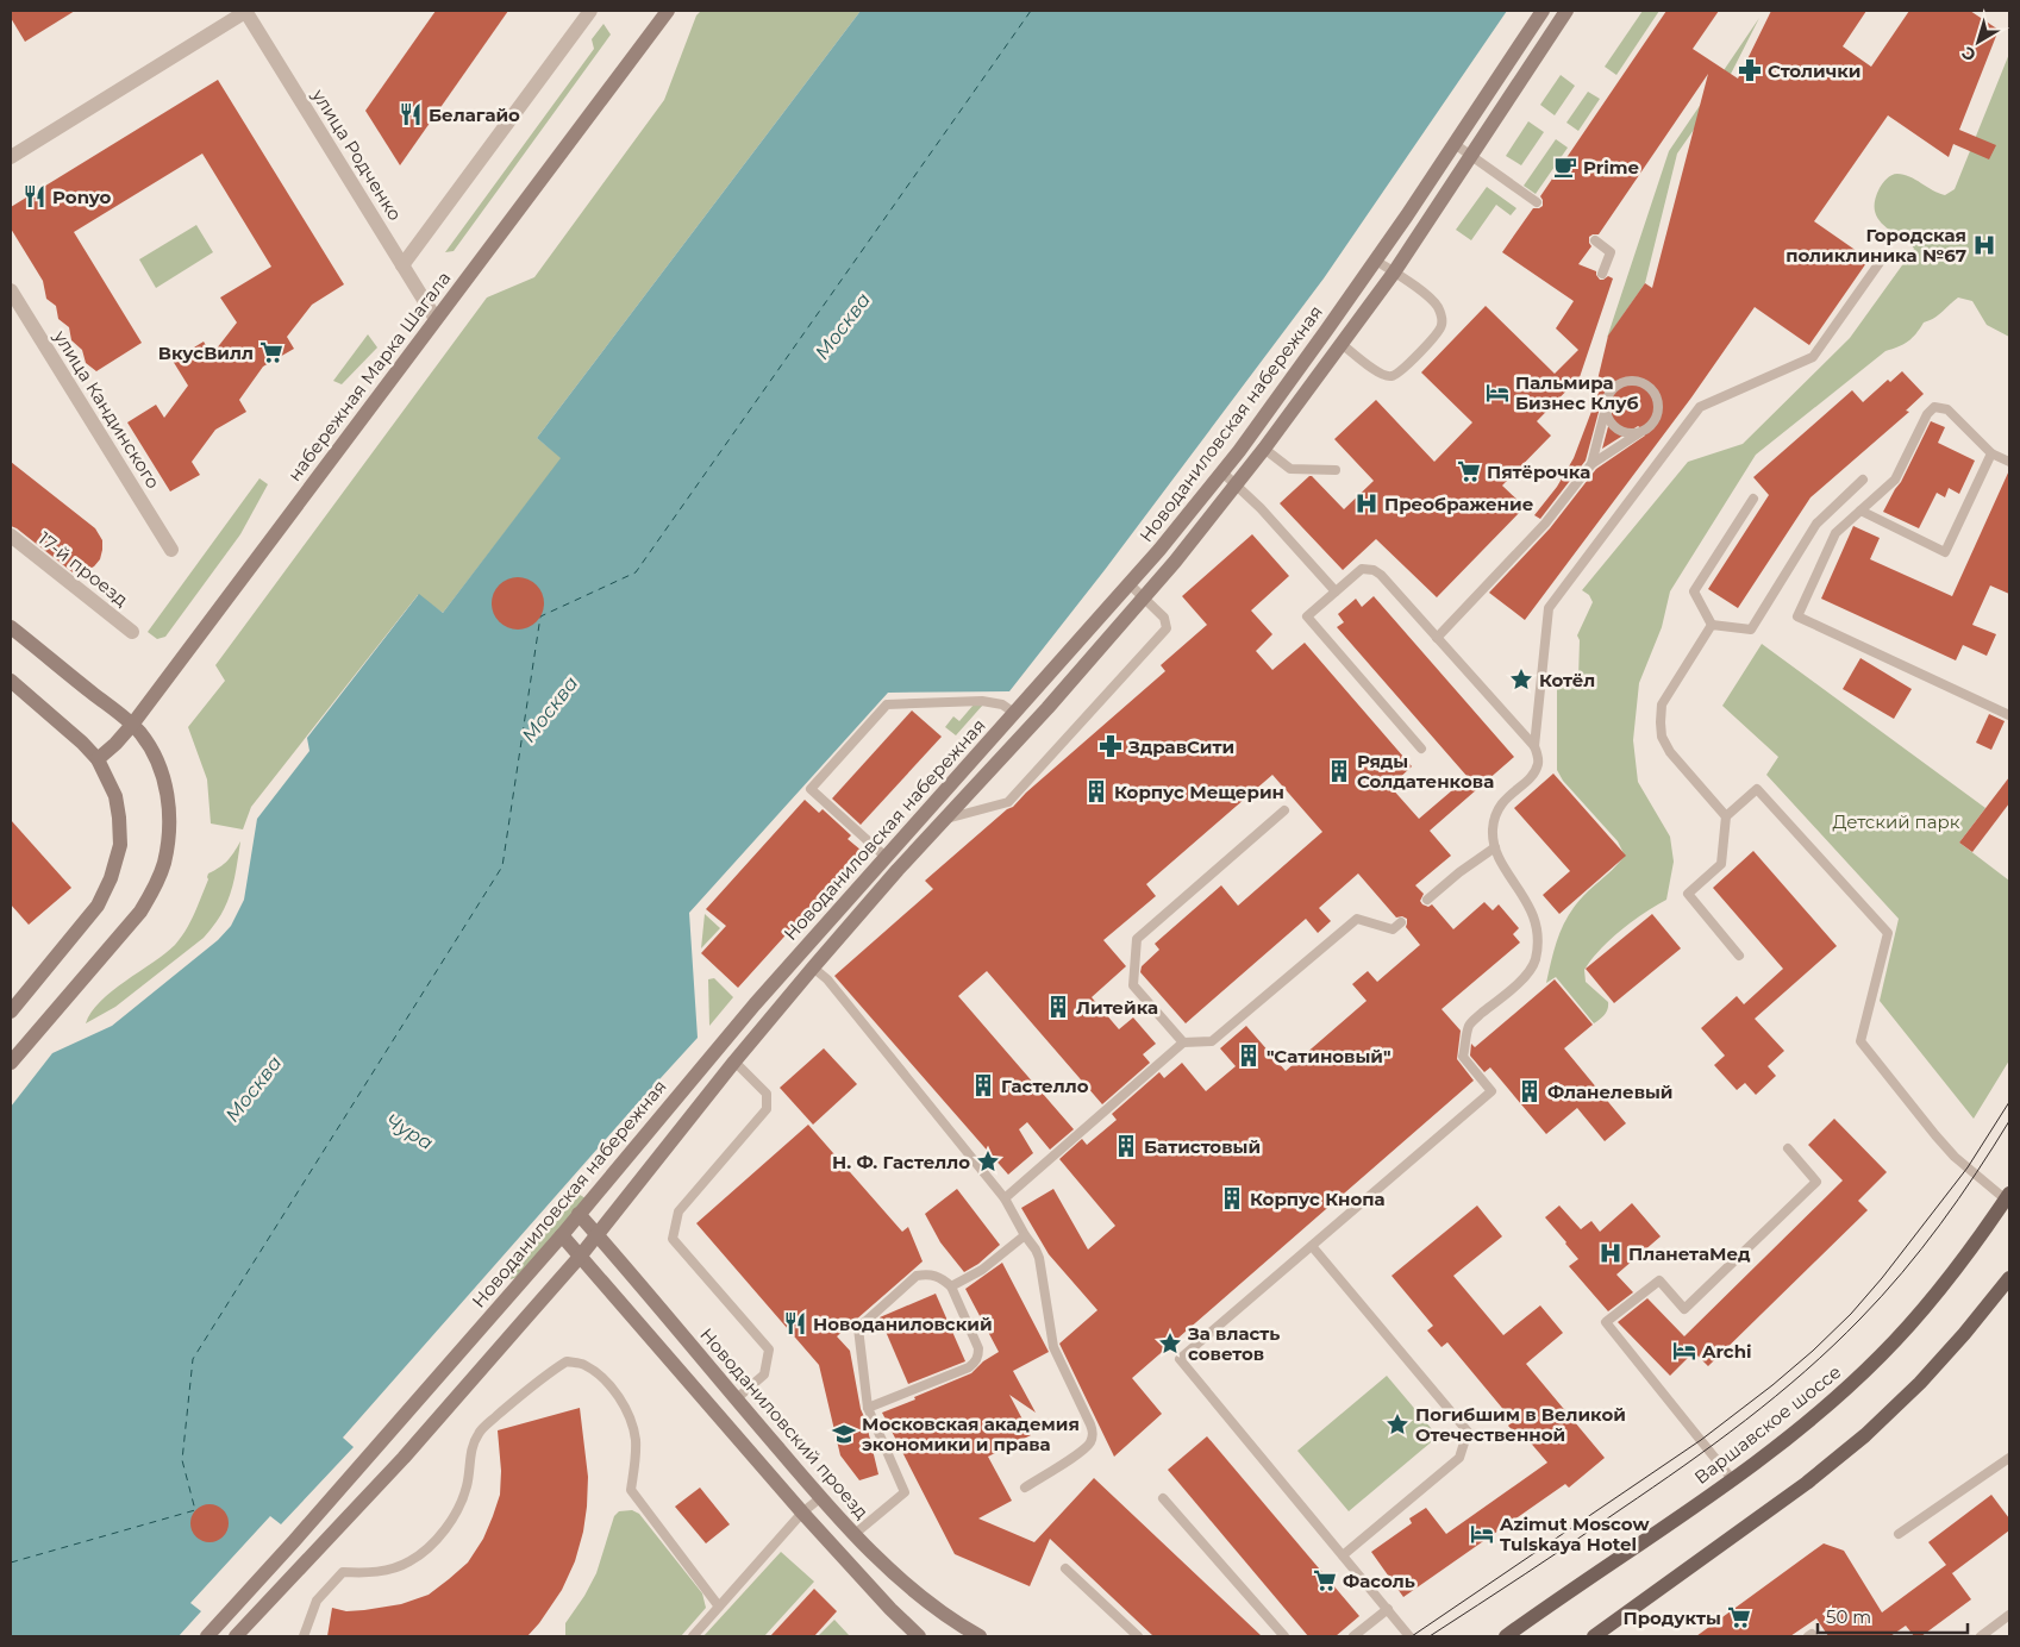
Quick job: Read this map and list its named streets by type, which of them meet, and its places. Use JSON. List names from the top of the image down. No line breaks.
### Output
{"streets":{"main road":["набережная Марка Шагала","Новоданиловская набережная","Новоданиловский проезд","Варшавское шоссе"],"street":["улица Родченко","улица Кандинского","17-й проезд"]},"crossings":[["улица Родченко","набережная Марка Шагала"],["Новоданиловская набережная","Новоданиловский проезд"]],"water":["Москва","Чура"],"parks":["Детский парк"],"places":{"pharmacy":["Столички","ЗдравСити"],"restaurant":["Белагайо","Ponyo","Новоданиловский"],"cafe":["Prime"],"hospital":["Городская поликлиника №67","Преображение","ПланетаМед"],"supermarket":["ВкусВилл","Пятёрочка","Фасоль","Продукты"],"hotel":["Пальмира Бизнес Клуб","Archi","Azimut Moscow Tulskaya Hotel"],"place":["Котёл","Н. Ф. Гастелло","За власть советов","Погибшим в Великой Отечественной"],"building":["Ряды Солдатенкова","Корпус Мещерин","Литейка","\"Сатиновый\"","Гастелло","Фланелевый","Батистовый","Корпус Кнопа"],"school or university":["Московская академия экономики и права"]},"scale_bar":"50 m","north":"bottom left"}
